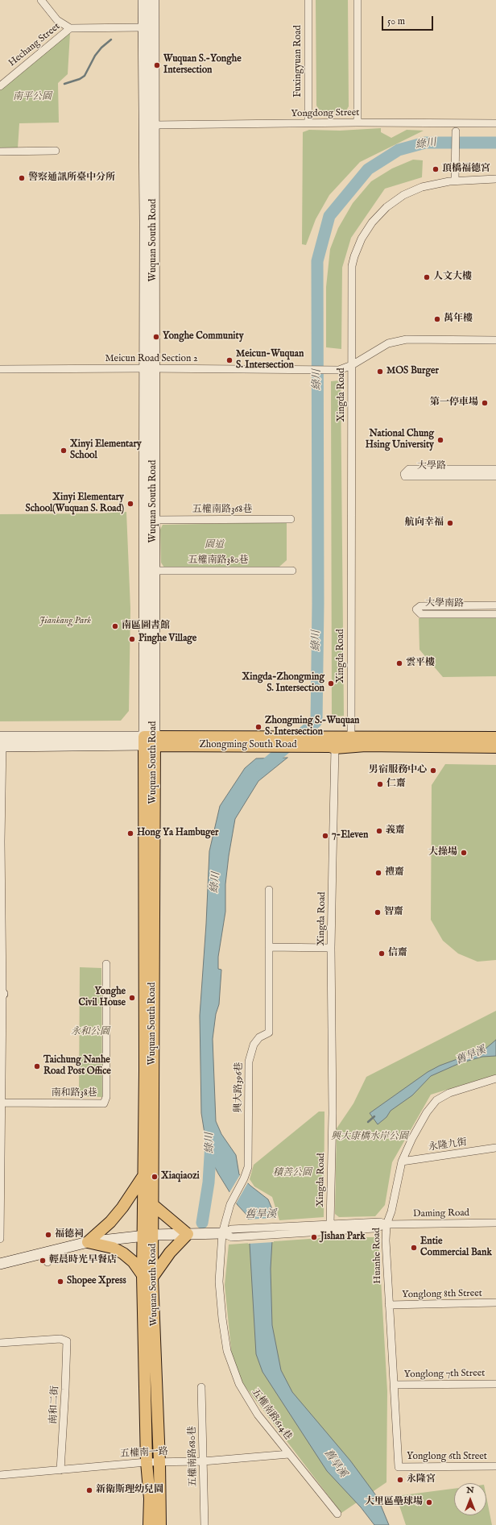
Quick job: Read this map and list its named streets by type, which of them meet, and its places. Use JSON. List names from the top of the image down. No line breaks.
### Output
{"streets":{"main road":["Wuquan South Road","Zhongming South Road"],"street":["Hechang Street","Fuxingyuan Road","Yongdong Street","Meicun Road Section 2","Xingda Road","大學路","五權南路368巷","五權南路380巷","大學南路","興大路396巷","南和路38巷","永隆九街","Daming Road","Huanhe Road","Yonglong 8th Street","Yonglong 7th Street","南和二街","五權南路614巷","五權南一路","五權南路680巷","Yonglong 6th Street"]},"crossings":[["Hechang Street","Wuquan South Road"],["Fuxingyuan Road","Yongdong Street"],["Yongdong Street","Wuquan South Road"],["Wuquan South Road","Meicun Road Section 2"],["Wuquan South Road","五權南路368巷"],["Wuquan South Road","五權南路380巷"],["Wuquan South Road","Zhongming South Road"],["Wuquan South Road","五權南一路"],["Meicun Road Section 2","Xingda Road"],["Xingda Road","Zhongming South Road"],["Xingda Road","Daming Road"],["興大路396巷","五權南路614巷"],["永隆九街","Huanhe Road"],["Daming Road","Huanhe Road"],["Huanhe Road","Yonglong 8th Street"],["Huanhe Road","Yonglong 7th Street"],["Huanhe Road","Yonglong 6th Street"],["南和二街","五權南一路"],["五權南路614巷","五權南一路"],["五權南一路","五權南路680巷"]],"water":["綠川","舊旱溪"],"parks":["南平公園","園道","Jiankang Park","永和公園","興大康橋水岸公園","積善公園"],"places":["Wuquan S.-Yonghe Intersection","頂橋福德宮","警察通訊所臺中分所","人文大樓","萬年樓","Yonghe Community","Meicun-Wuquan S. Intersection","MOS Burger","第一停車場","National Chung Hsing University","Xinyi Elementary School","Xinyi Elementary School(Wuquan S. Road)","航向幸福","南區圖書館","Pinghe Village","雲平樓","Xingda-Zhongming S. Intersection","Zhongming S.-Wuquan S. Intersection","男宿服務中心","仁齋","義齋","Hong Ya Hambuger","7-Eleven","大操場","禮齋","智齋","信齋","Yonghe Civil House","Taichung Nanhe Road Post Office","Xiaqiaozi","福德祠","Jishan Park","Entie Commercial Bank","輕晨時光早餐店","Shopee Xpress","永隆宮","新衛斯理幼兒園","大里區壘球場"],"scale_bar":"50 m","north":"top"}
